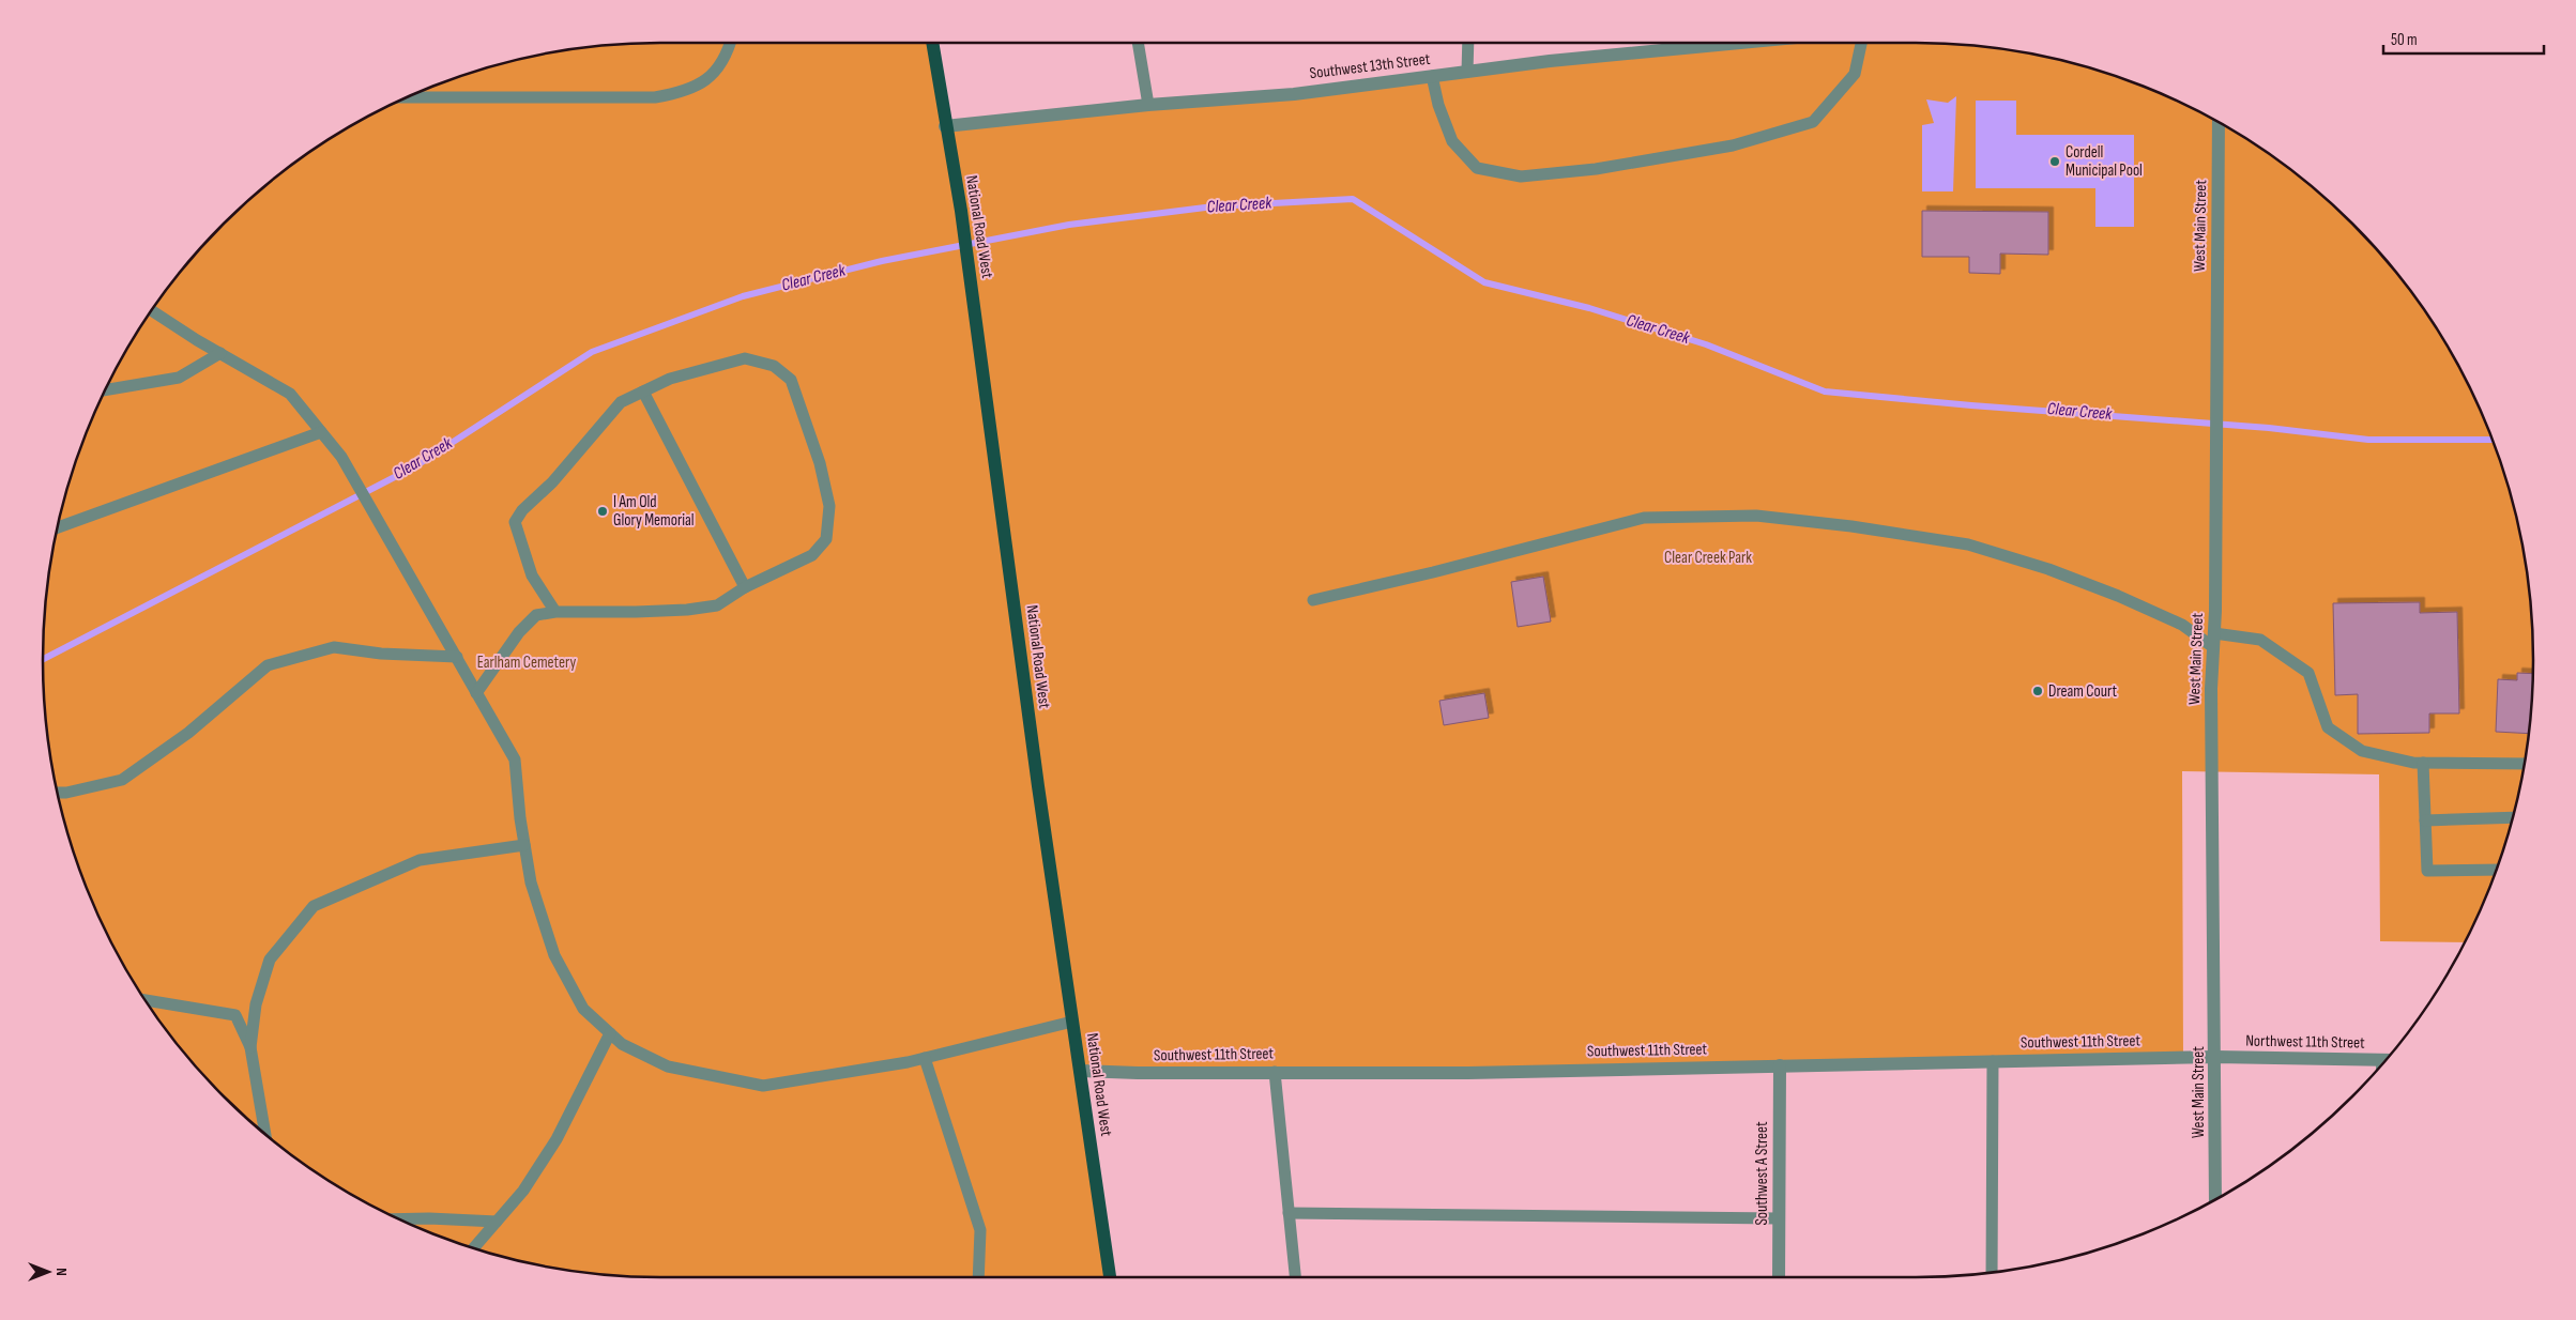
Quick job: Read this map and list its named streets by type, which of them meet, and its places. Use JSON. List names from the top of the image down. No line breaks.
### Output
{"streets":{"main road":["National Road West"],"street":["Southwest 13th Street","West Main Street","Southwest 11th Street","Northwest 11th Street","Southwest A Street"]},"crossings":[["Southwest 13th Street","National Road West"],["West Main Street","Southwest 11th Street"],["West Main Street","Northwest 11th Street"],["National Road West","Southwest 11th Street"],["Southwest 11th Street","Northwest 11th Street"],["Southwest 11th Street","Southwest A Street"]],"water":["Clear Creek"],"parks":["Clear Creek Park","Earlham Cemetery"],"places":["Cordell Municipal Pool","I Am Old Glory Memorial","Dream Court"],"scale_bar":"50 m","north":"right"}
